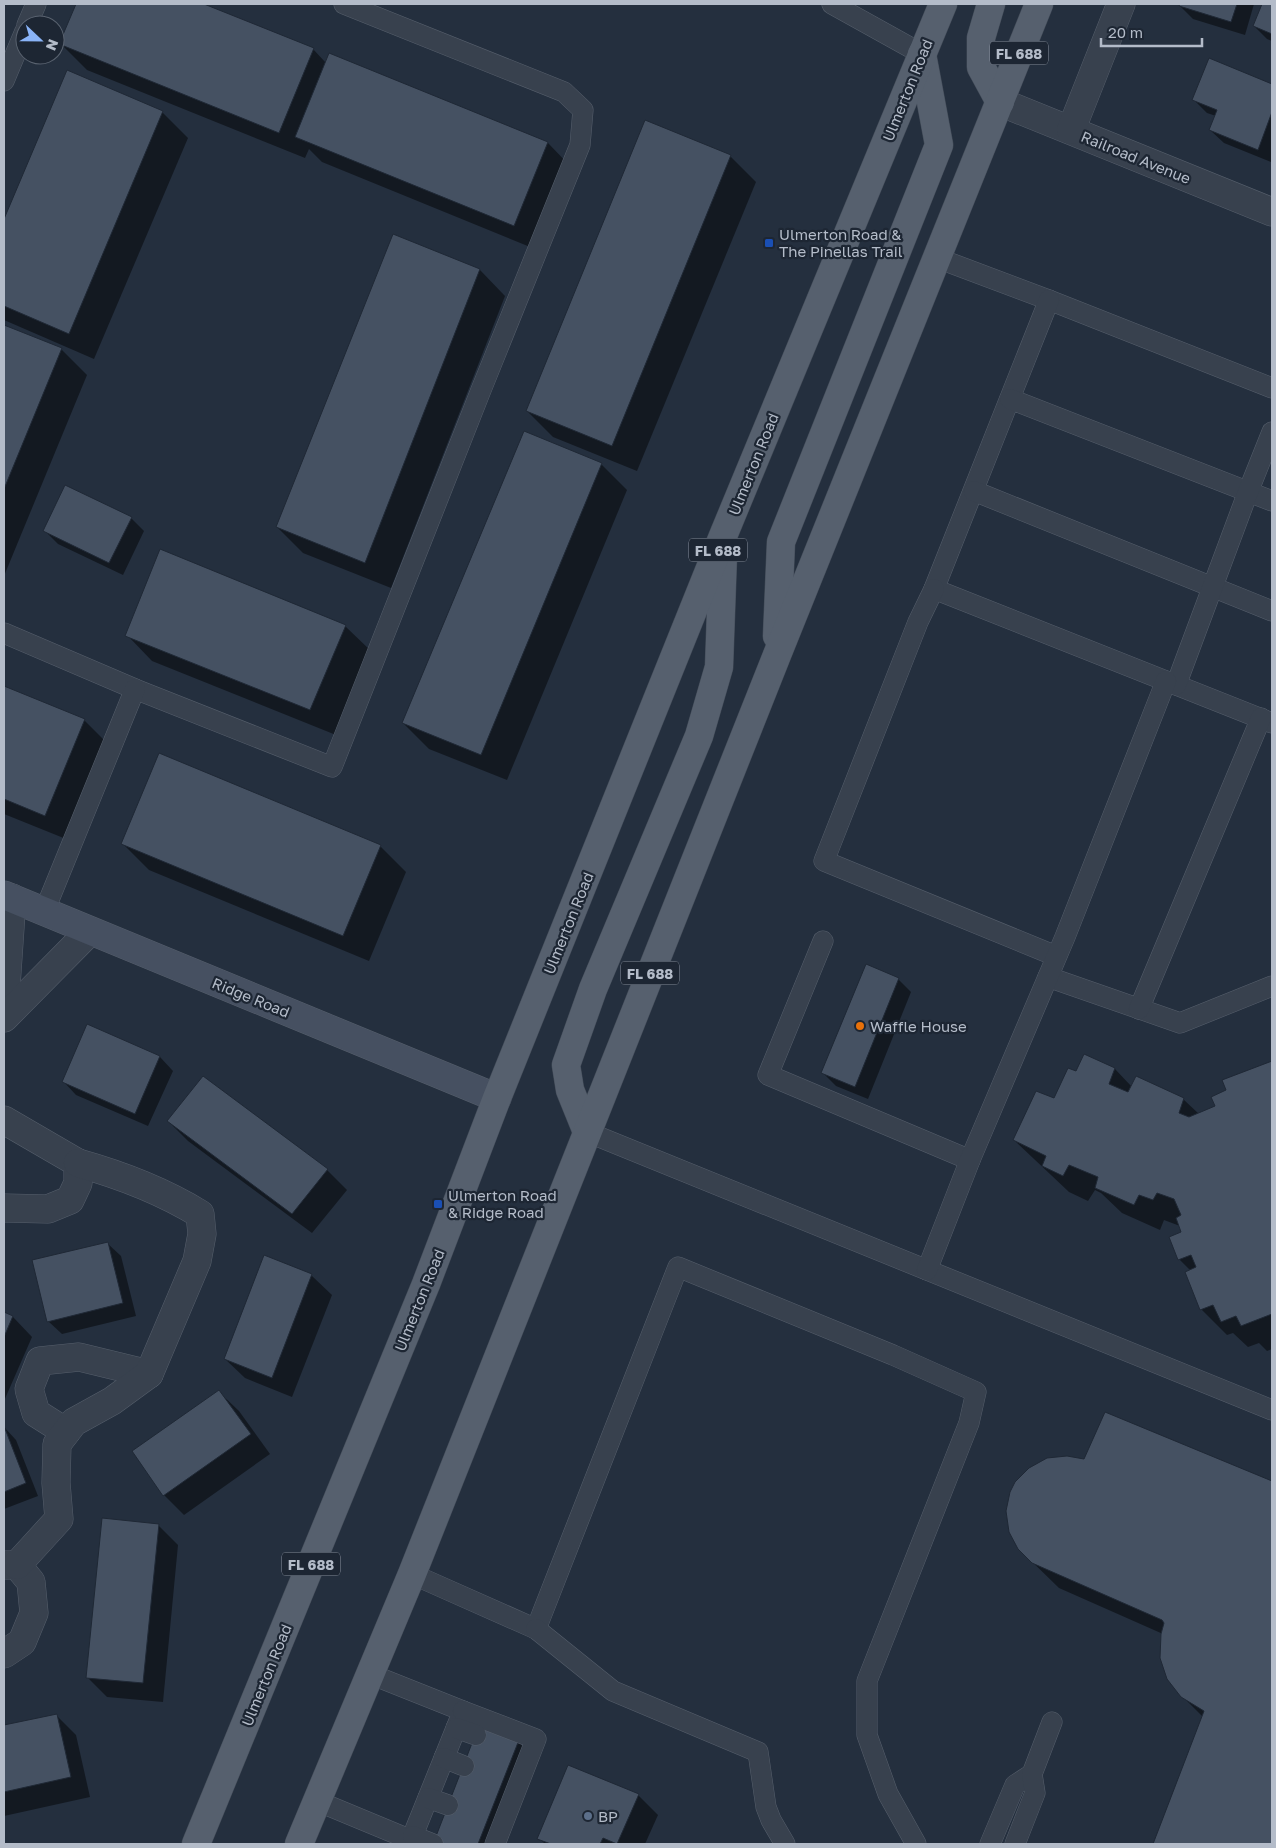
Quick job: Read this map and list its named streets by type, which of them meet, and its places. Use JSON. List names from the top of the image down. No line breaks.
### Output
{"streets":{"main road":["FL 688","Ulmerton Road"],"street":["Railroad Avenue","Ridge Road"]},"crossings":[["FL 688","Railroad Avenue"],["Ulmerton Road","Ridge Road"]],"places":{"transit":["Ulmerton Road & The Pinellas Trail","Ulmerton Road & Ridge Road"],"other":["Waffle House","BP"]},"scale_bar":"20 m","north":"right"}
